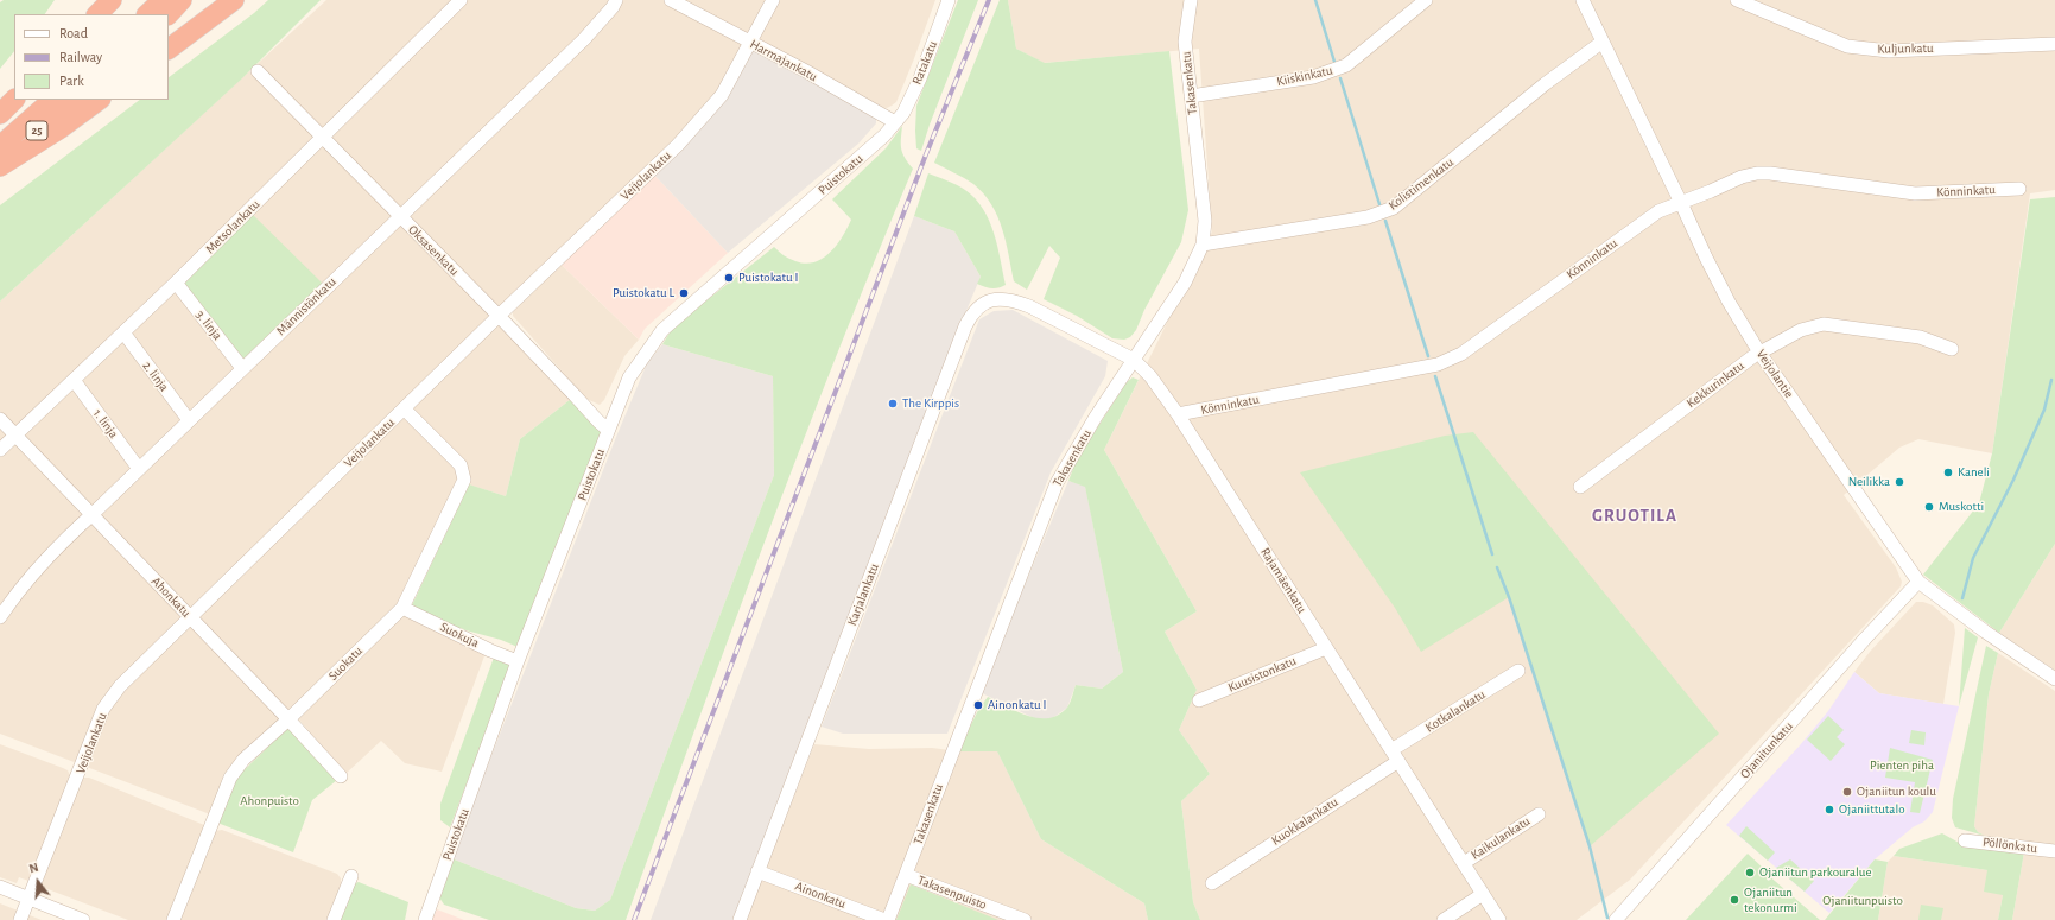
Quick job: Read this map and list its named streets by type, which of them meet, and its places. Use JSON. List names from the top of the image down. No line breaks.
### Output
{"streets":{"highway":["25"],"street":["Kuljunkatu","Harmajankatu","Ratakatu","Kiiskinkatu","Takasenkatu","Puistokatu","Veijolankatu","Kolistimenkatu","Könninkatu","Metsolankatu","Oksasenkatu","Männistönkatu","3. linja","Veijolantie","2. linja","Kekkurinkatu","1. linja","Rajamäenkatu","Karjalankatu","Ahonkatu","Suokuja","Suokatu","Kuusistonkatu","Kotkalankatu","Ojaniitunkatu","Kuokkalankatu","Kaikulankatu","Pöllönkatu","Takasenpuisto","Ainonkatu"]},"crossings":[["Harmajankatu","Ratakatu"],["Harmajankatu","Puistokatu"],["Harmajankatu","Veijolankatu"],["Ratakatu","Puistokatu"],["Kiiskinkatu","Takasenkatu"],["Takasenkatu","Kolistimenkatu"],["Takasenkatu","Rajamäenkatu"],["Takasenkatu","Takasenpuisto"],["Puistokatu","Oksasenkatu"],["Puistokatu","Suokuja"],["Veijolankatu","Oksasenkatu"],["Veijolankatu","Ahonkatu"],["Veijolankatu","Suokatu"],["Kolistimenkatu","Veijolantie"],["Könninkatu","Veijolantie"],["Könninkatu","Rajamäenkatu"],["Metsolankatu","Oksasenkatu"],["Metsolankatu","3. linja"],["Metsolankatu","2. linja"],["Metsolankatu","1. linja"],["Metsolankatu","Ahonkatu"],["Oksasenkatu","Männistönkatu"],["Männistönkatu","3. linja"],["Männistönkatu","2. linja"],["Männistönkatu","1. linja"],["Männistönkatu","Ahonkatu"],["Veijolantie","Kekkurinkatu"],["Veijolantie","Ojaniitunkatu"],["Rajamäenkatu","Karjalankatu"],["Rajamäenkatu","Kuusistonkatu"],["Rajamäenkatu","Kotkalankatu"],["Rajamäenkatu","Kuokkalankatu"],["Rajamäenkatu","Kaikulankatu"],["Karjalankatu","Ainonkatu"],["Ahonkatu","Suokatu"],["Suokuja","Suokatu"],["Kotkalankatu","Kuokkalankatu"]],"districts":["GRUOTILA"],"parks":["Pienten piha","Ahonpuisto","Ojaniitunpuisto"],"places":["Puistokatu I","Puistokatu L","The Kirppis","Kaneli","Neilikka","Muskotti","Ainonkatu I","Ojaniitun koulu","Ojaniittutalo","Ojaniitun parkouralue","Ojaniitun tekonurmi"],"legend":["Road","Railway","Park"],"north":"top"}
